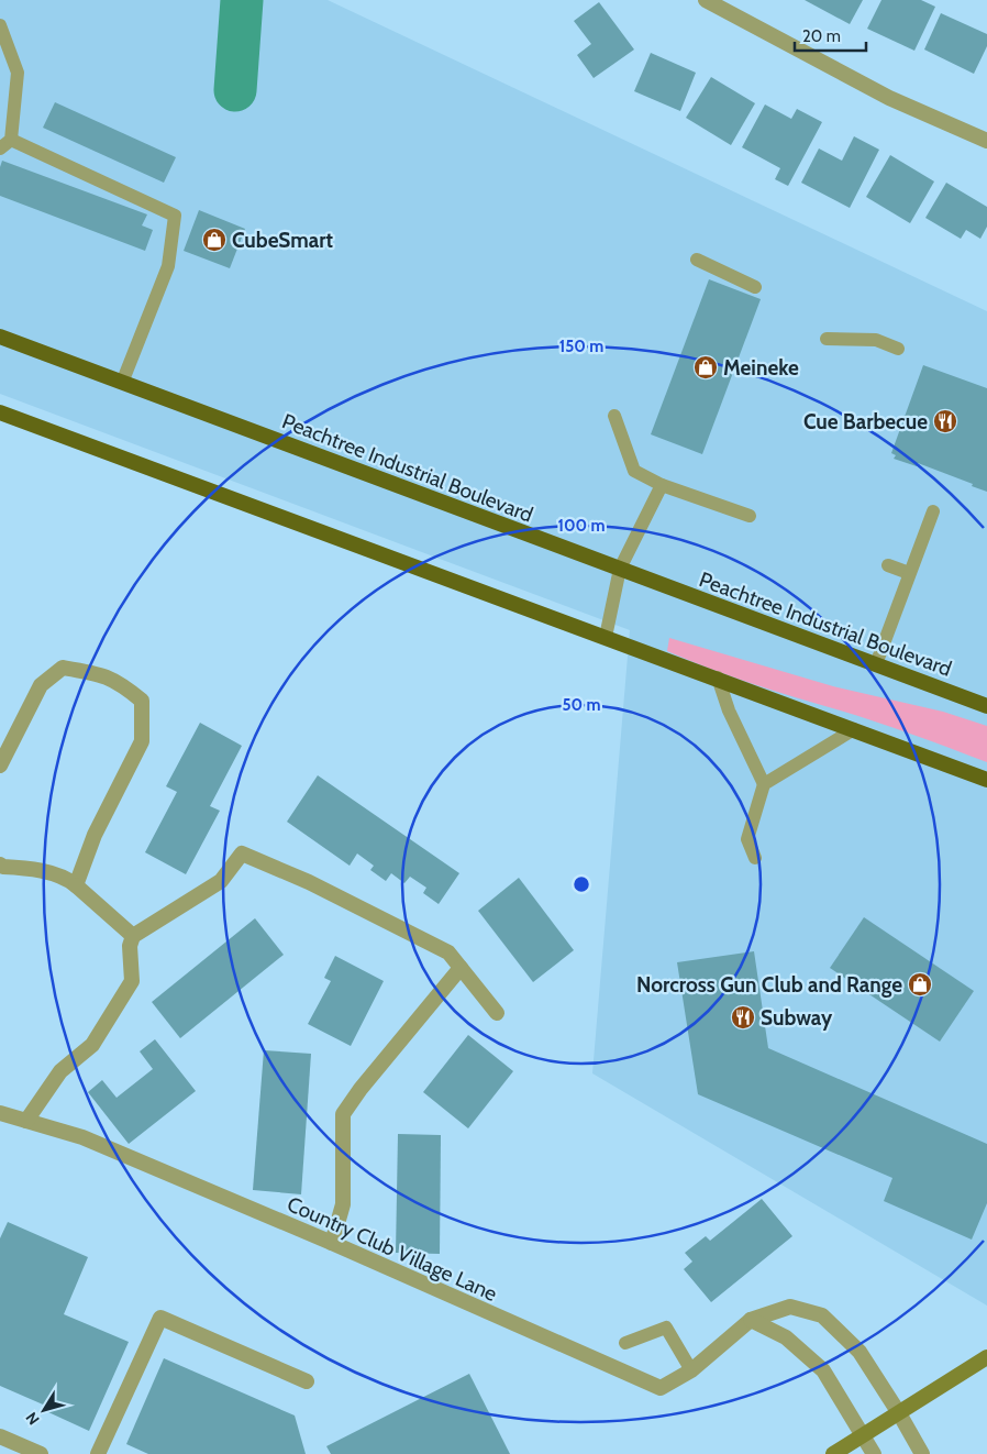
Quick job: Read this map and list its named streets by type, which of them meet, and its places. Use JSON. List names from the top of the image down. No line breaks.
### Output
{"streets":{"highway":["Peachtree Industrial Boulevard"],"street":["Country Club Village Lane"]},"places":{"shop":["CubeSmart","Meineke","Norcross Gun Club and Range"],"restaurant":["Cue Barbecue","Subway"]},"scale_bar":"20 m","north":"bottom left","rings":["150 m","100 m","50 m"]}
